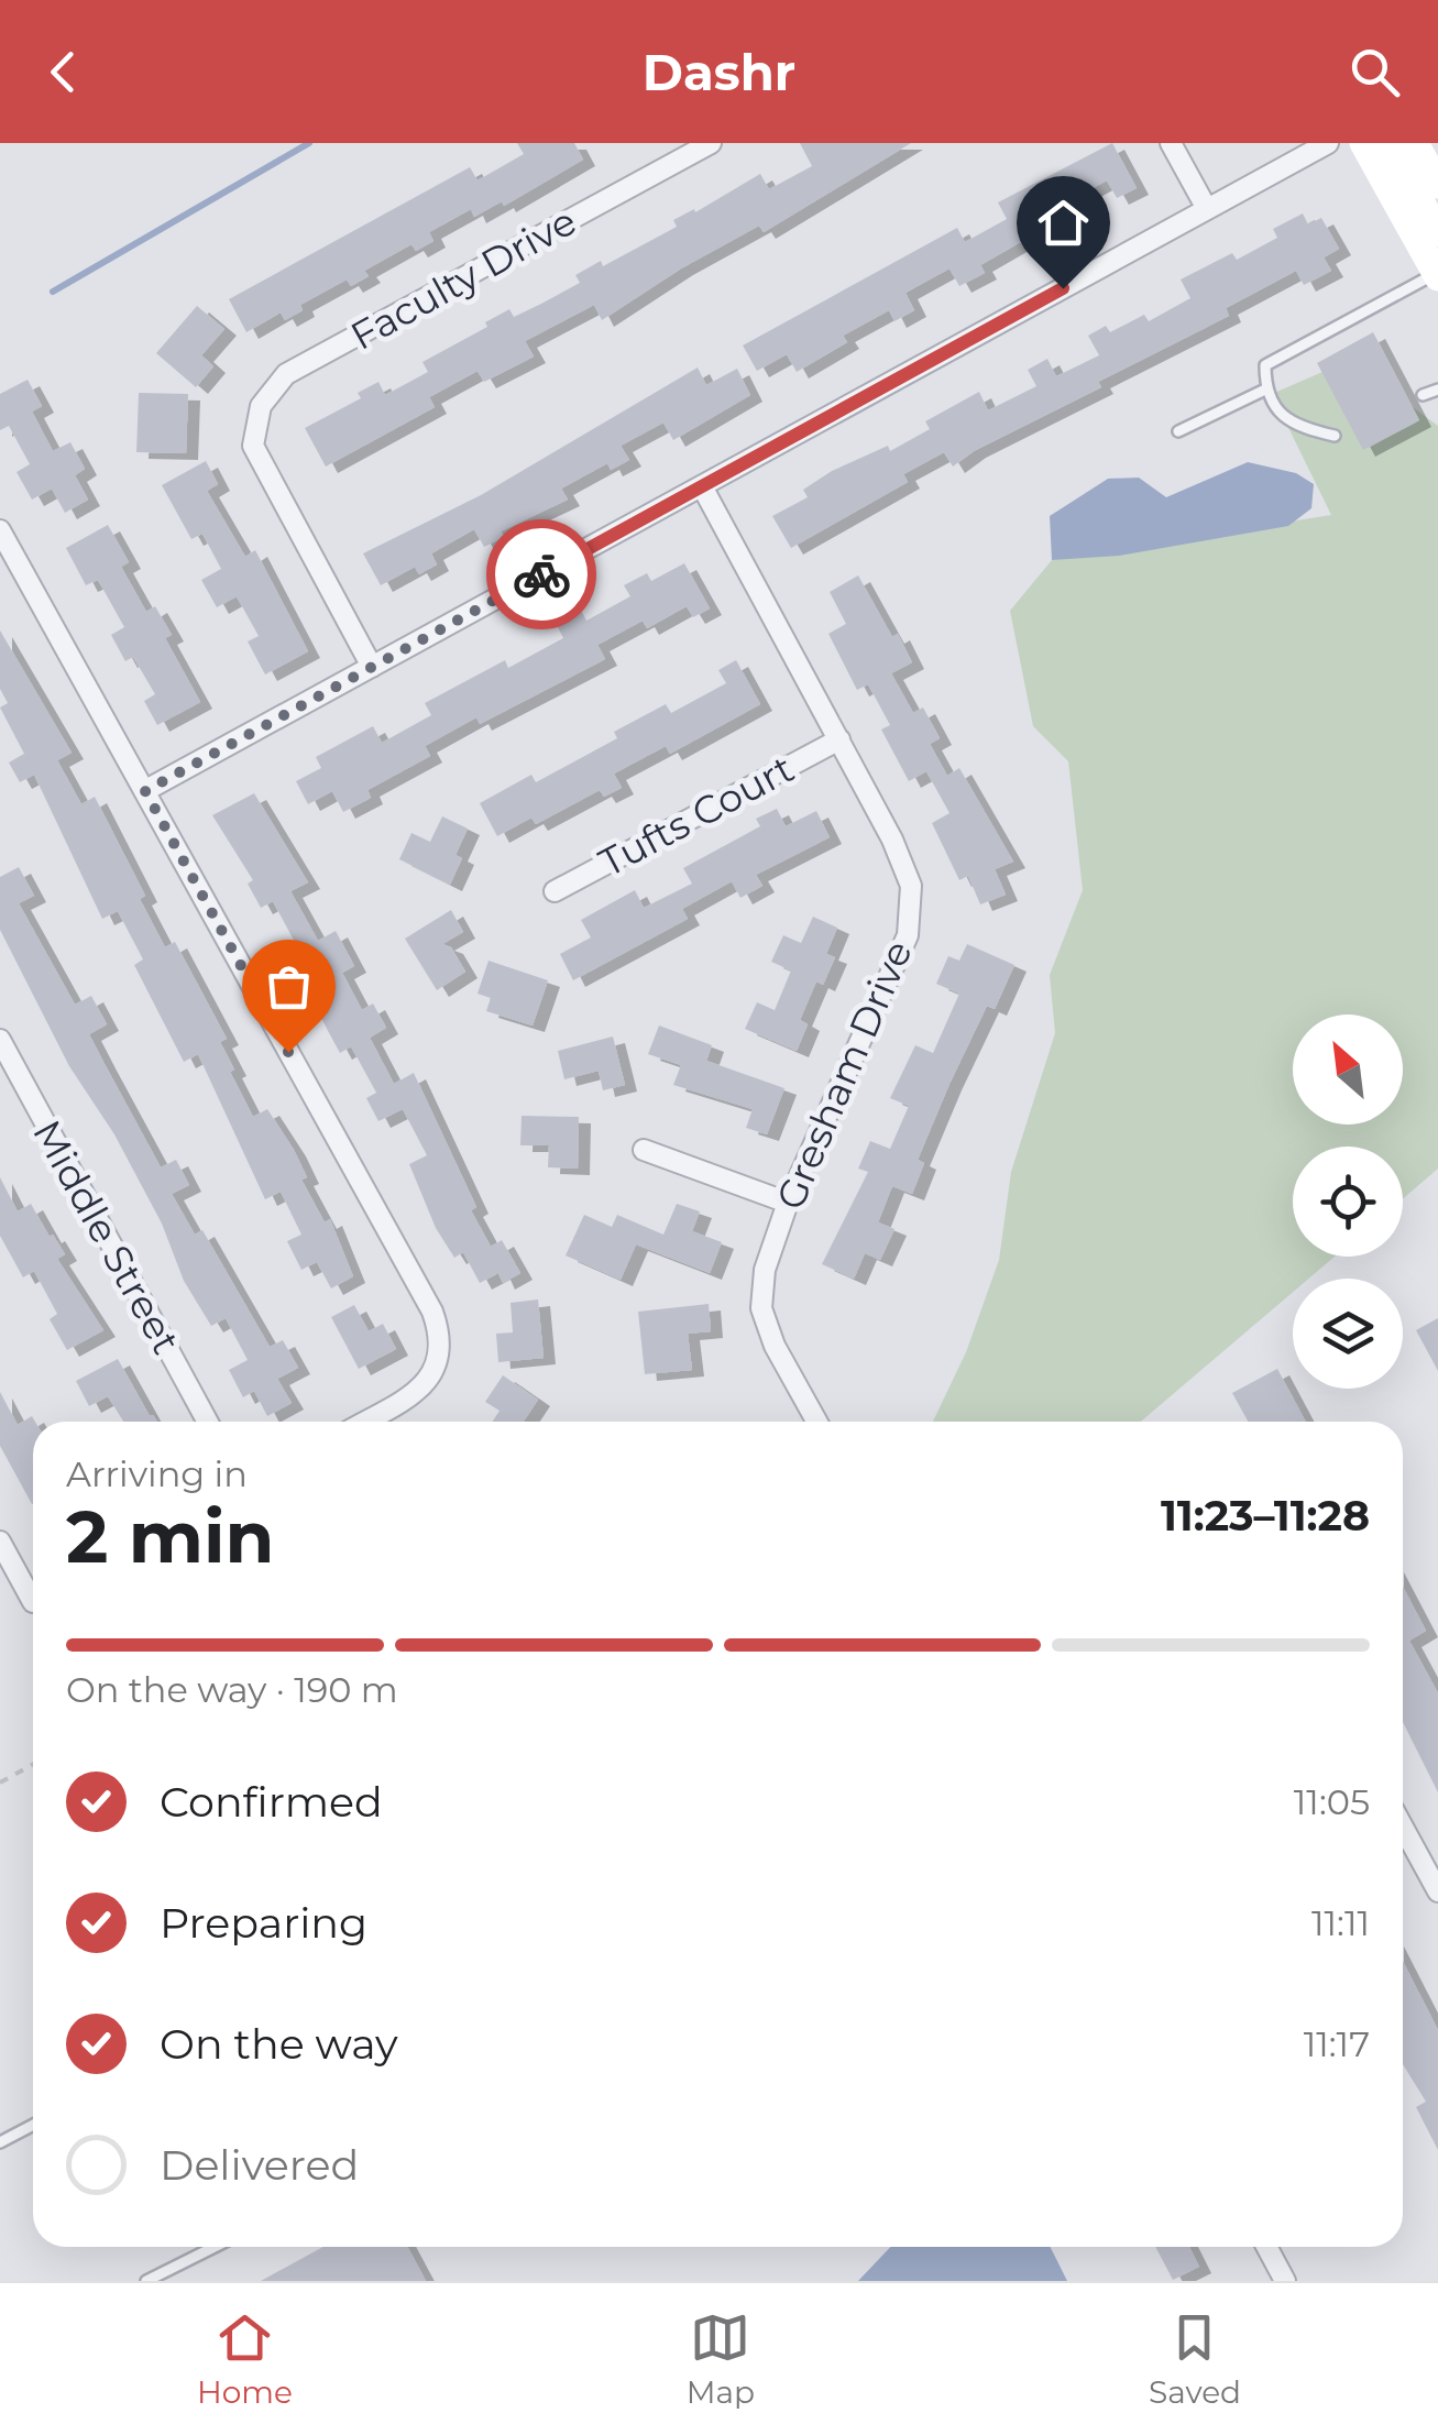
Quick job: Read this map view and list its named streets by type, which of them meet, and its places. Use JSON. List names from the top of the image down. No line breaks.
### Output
{"streets":{"street":["Faculty Drive","Tufts Court","Gresham Drive","Middle Street"]},"crossings":[["Tufts Court","Gresham Drive"]],"north":"top left","page":{"header":"Dashr","heading":["2 min","Arriving in","11:23–11:28"],"bar":"On the way · 190 m","list":[["Confirmed","11:05"],["Preparing","11:11"],["On the way","11:17"],"Delivered"],"tabs":["Home","Map","Saved"]}}
